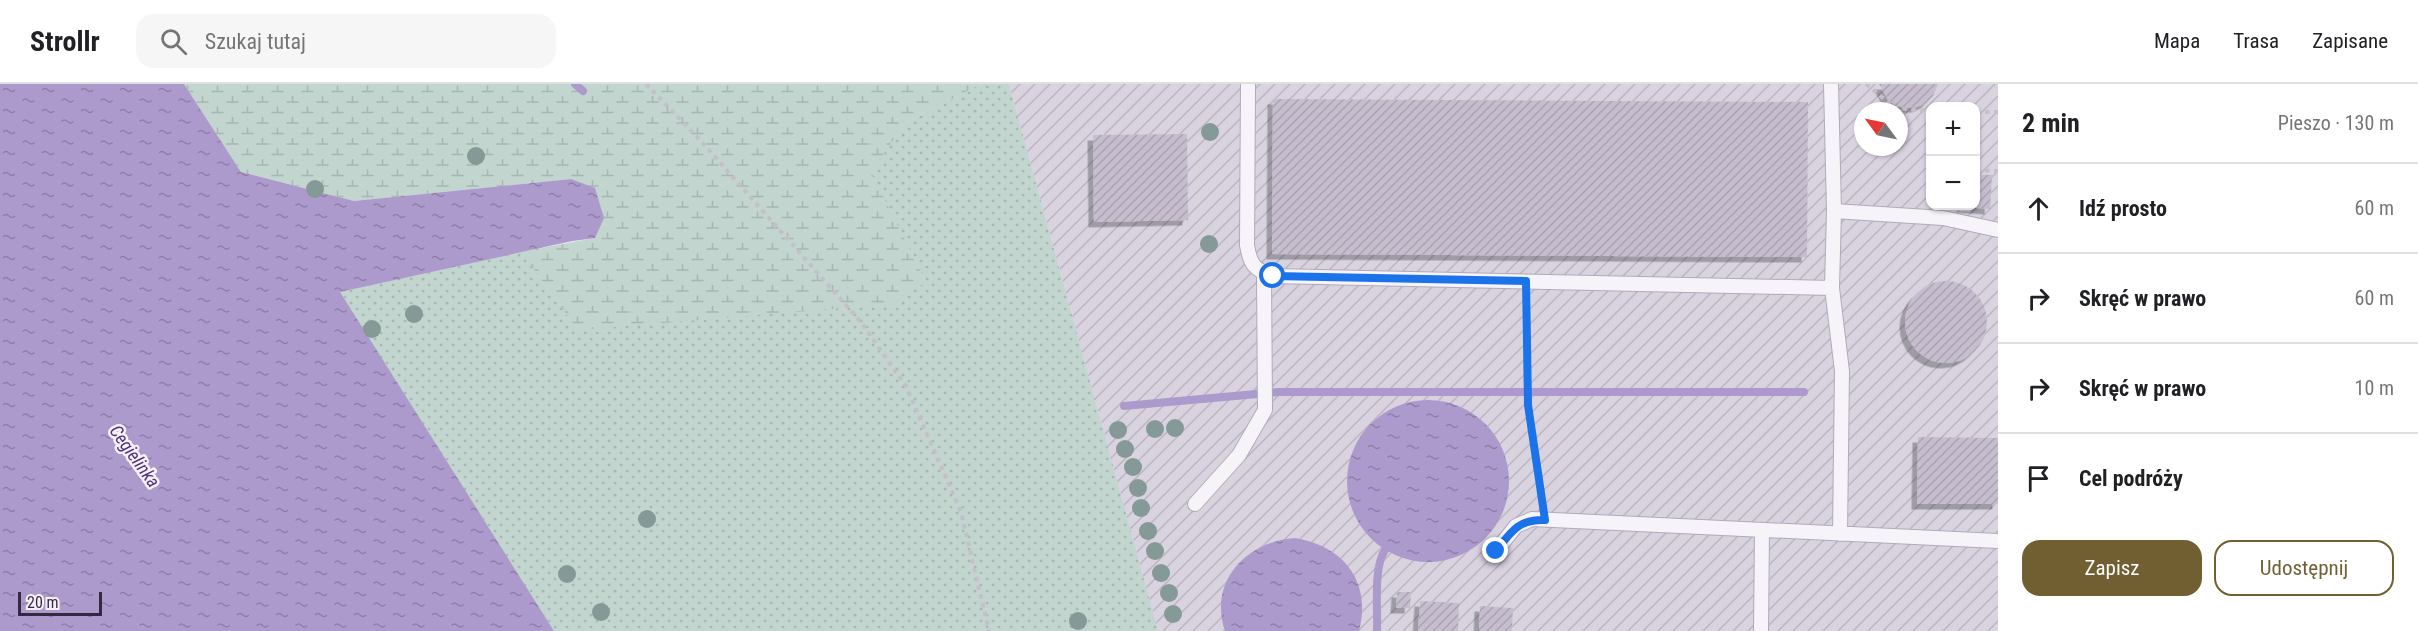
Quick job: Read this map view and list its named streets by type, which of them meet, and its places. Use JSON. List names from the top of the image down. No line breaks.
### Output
{"water":["Cegielinka"],"scale_bar":"20 m","north":"top left","page":{"header":"Strollr","search":"Szukaj tutaj","nav":["Mapa","Trasa","Zapisane"],"heading":["2 min","Pieszo · 130 m"],"map_buttons":["+","−"],"list":[["Idź prosto","60 m"],["Skręć w prawo","60 m"],["Skręć w prawo","10 m"],"Cel podróży"],"buttons":["Zapisz","Udostępnij"],"scale":"20 m"}}
